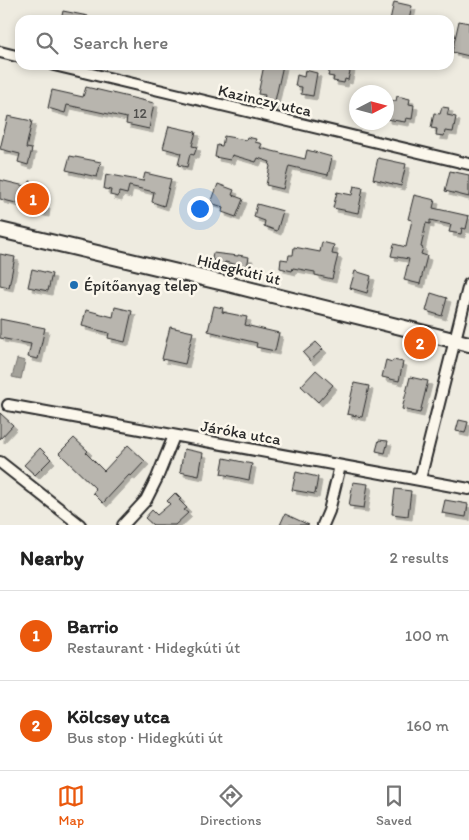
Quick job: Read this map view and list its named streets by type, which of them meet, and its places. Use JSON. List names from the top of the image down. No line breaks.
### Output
{"streets":{"main road":["Hidegkúti út"],"street":["Kazinczy utca","Járóka utca"]},"places":["Építőanyag telep"],"house_numbers":["12"],"north":"right","page":{"search":"Search here","pins":["1","2"],"heading":["Nearby","2 results"],"list":[{"mark":"1","name":"Barrio","note":"Restaurant · Hidegkúti út","value":"100 m"},{"mark":"2","name":"Kölcsey utca","note":"Bus stop · Hidegkúti út","value":"160 m"}],"nav":["Map","Directions","Saved"]}}
